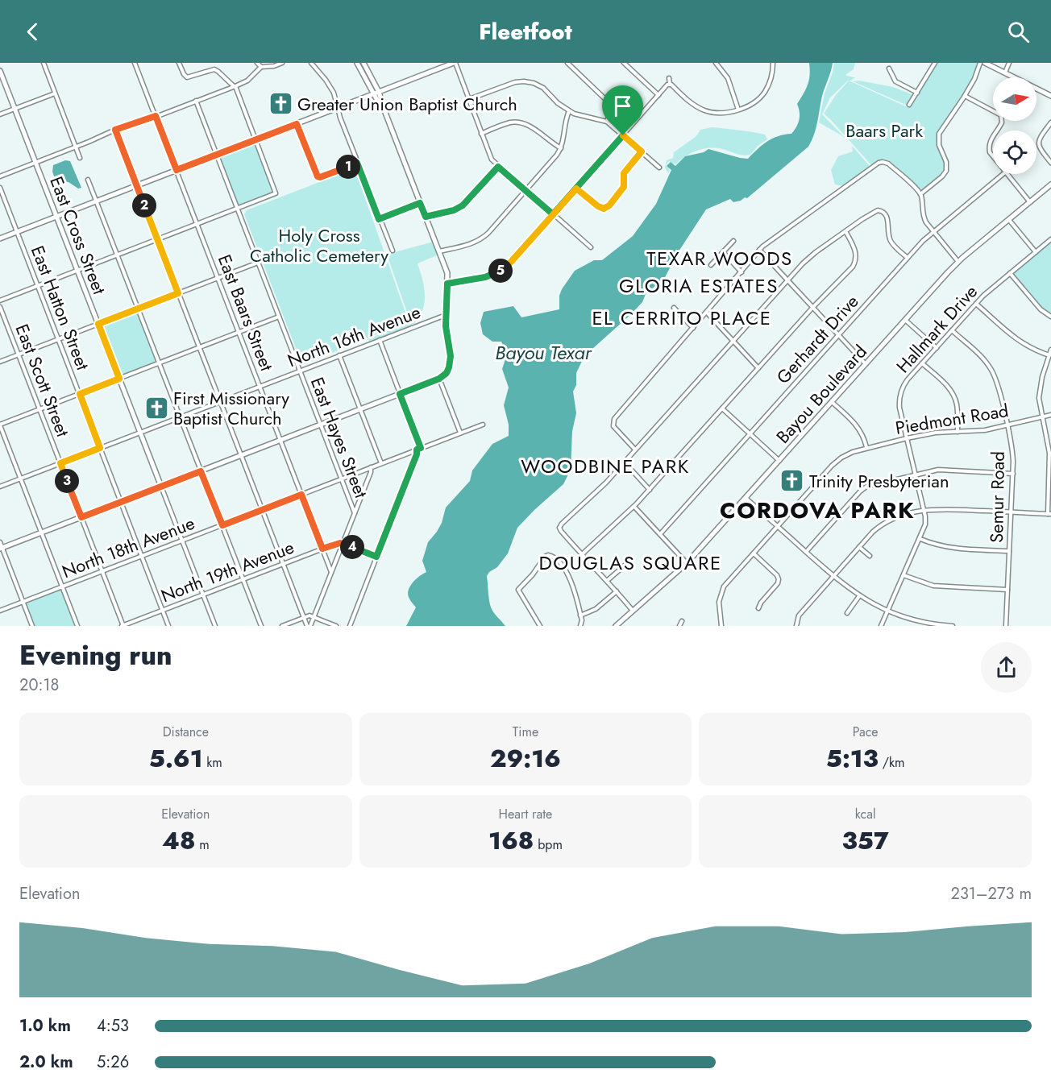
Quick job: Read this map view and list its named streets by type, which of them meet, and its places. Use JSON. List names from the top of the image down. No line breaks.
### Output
{"streets":{"street":["East Cross Street","East Hatton Street","East Baars Street","Hallmark Drive","North 16th Avenue","Gerhardt Drive","East Scott Street","Bayou Boulevard","Piedmont Road","East Hayes Street","Semur Road","North 18th Avenue","North 19th Avenue"]},"crossings":[["East Cross Street","North 16th Avenue"],["East Cross Street","North 18th Avenue"],["East Cross Street","North 19th Avenue"],["East Hatton Street","North 16th Avenue"],["East Hatton Street","North 18th Avenue"],["East Hatton Street","North 19th Avenue"],["East Baars Street","North 16th Avenue"],["East Baars Street","North 18th Avenue"],["East Baars Street","North 19th Avenue"],["Hallmark Drive","Piedmont Road"],["Hallmark Drive","Semur Road"],["North 16th Avenue","East Scott Street"],["North 16th Avenue","East Hayes Street"],["East Scott Street","North 18th Avenue"],["East Scott Street","North 19th Avenue"],["Piedmont Road","Semur Road"],["East Hayes Street","North 18th Avenue"]],"districts":["TEXAR WOODS","GLORIA ESTATES","EL CERRITO PLACE","WOODBINE PARK","CORDOVA PARK","DOUGLAS SQUARE"],"water":["Bayou Texar"],"parks":["Baars Park","Holy Cross Catholic Cemetery"],"places":{"church":["Greater Union Baptist Church","First Missionary Baptist Church","Trinity Presbyterian"]},"north":"right","page":{"header":"Fleetfoot","pins":["1","2","5","3","4"],"heading":["Evening run","20:18"],"stats":[["Distance","5.61 km"],["Time","29:16"],["Pace","5:13 /km"],["Elevation","48 m"],["Heart rate","168 bpm"],["kcal","357"]],"chart":["Elevation","231–273 m"],"list":[{"name":"1.0 km","note":"4:53"},{"name":"2.0 km","note":"5:26"}]}}
